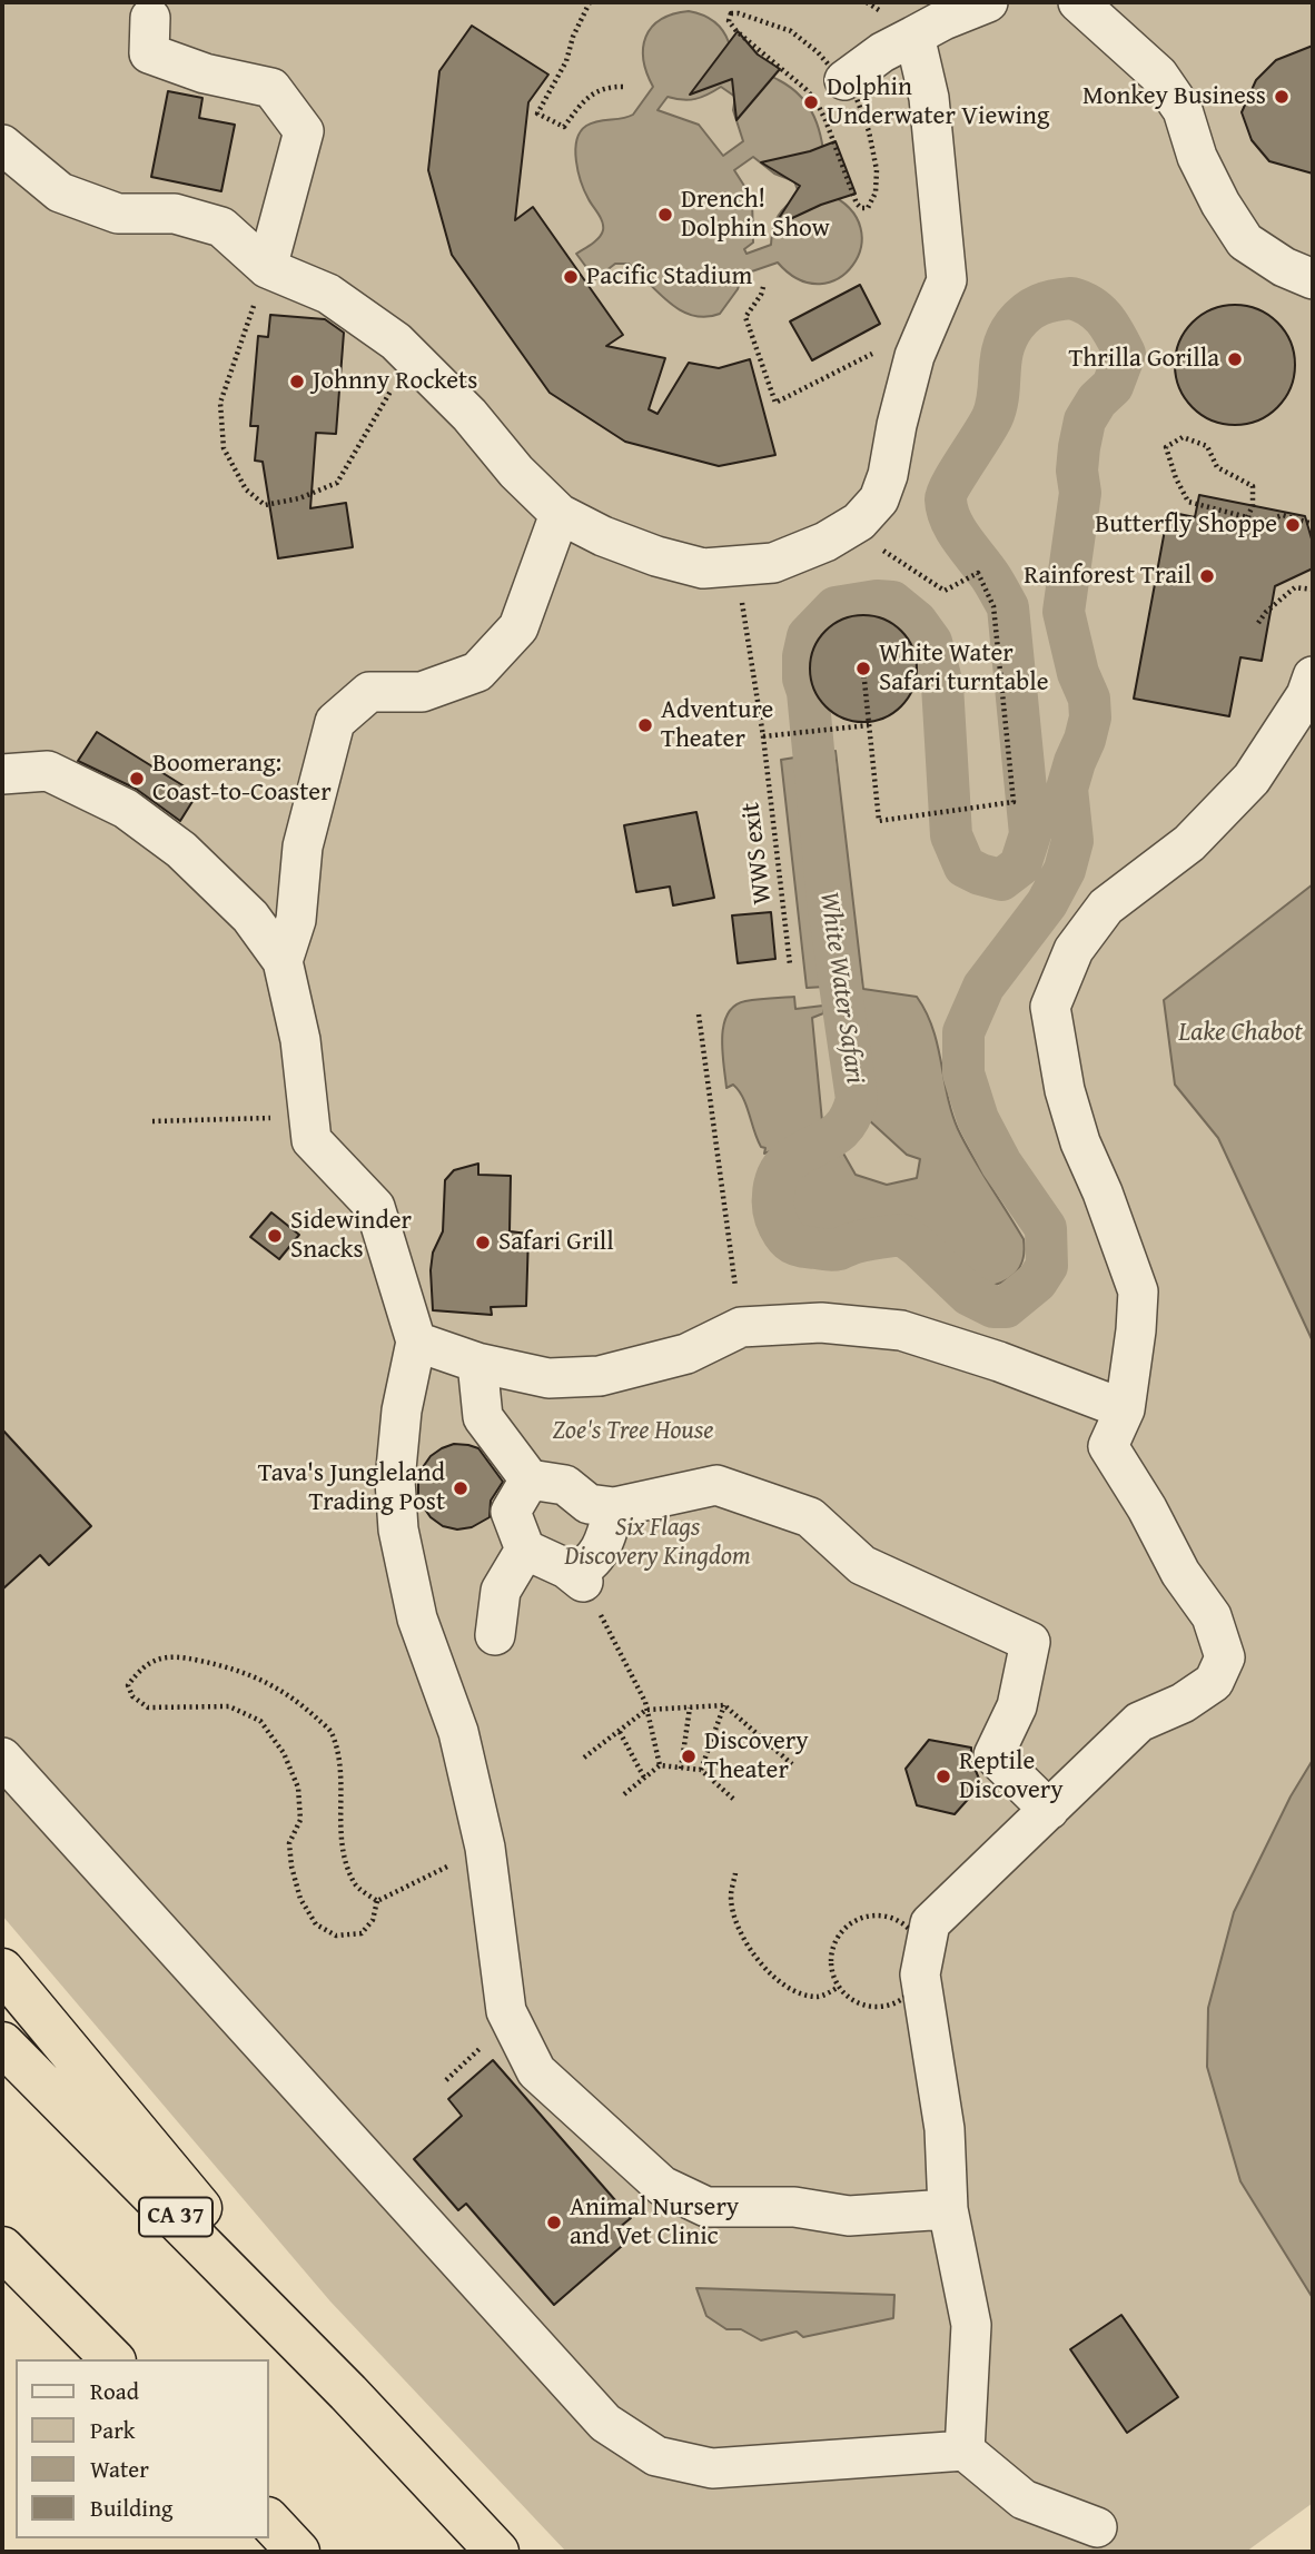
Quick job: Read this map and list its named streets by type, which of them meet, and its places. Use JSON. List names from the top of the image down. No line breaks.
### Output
{"streets":{"highway":["CA 37"],"path":["WWS exit"]},"water":["White Water Safari","Lake Chabot"],"parks":["Zoe's Tree House","Six Flags Discovery Kingdom"],"places":["Monkey Business","Dolphin Underwater Viewing","Drench! Dolphin Show","Pacific Stadium","Thrilla Gorilla","Johnny Rockets","Butterfly Shoppe","Rainforest Trail","White Water Safari turntable","Adventure Theater","Boomerang: Coast-to-Coaster","Sidewinder Snacks","Safari Grill","Tava's Jungleland Trading Post","Discovery Theater","Reptile Discovery","Animal Nursery and Vet Clinic"],"legend":["Road","Park","Water","Building"]}
